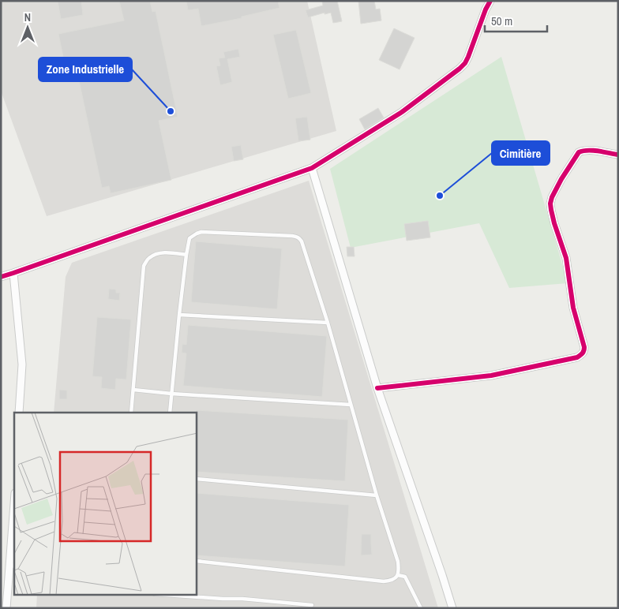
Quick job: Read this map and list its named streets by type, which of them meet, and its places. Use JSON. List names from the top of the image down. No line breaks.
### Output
{"places":["Zone Industrielle","Cimitière"],"scale_bar":"50 m","north":"top"}
